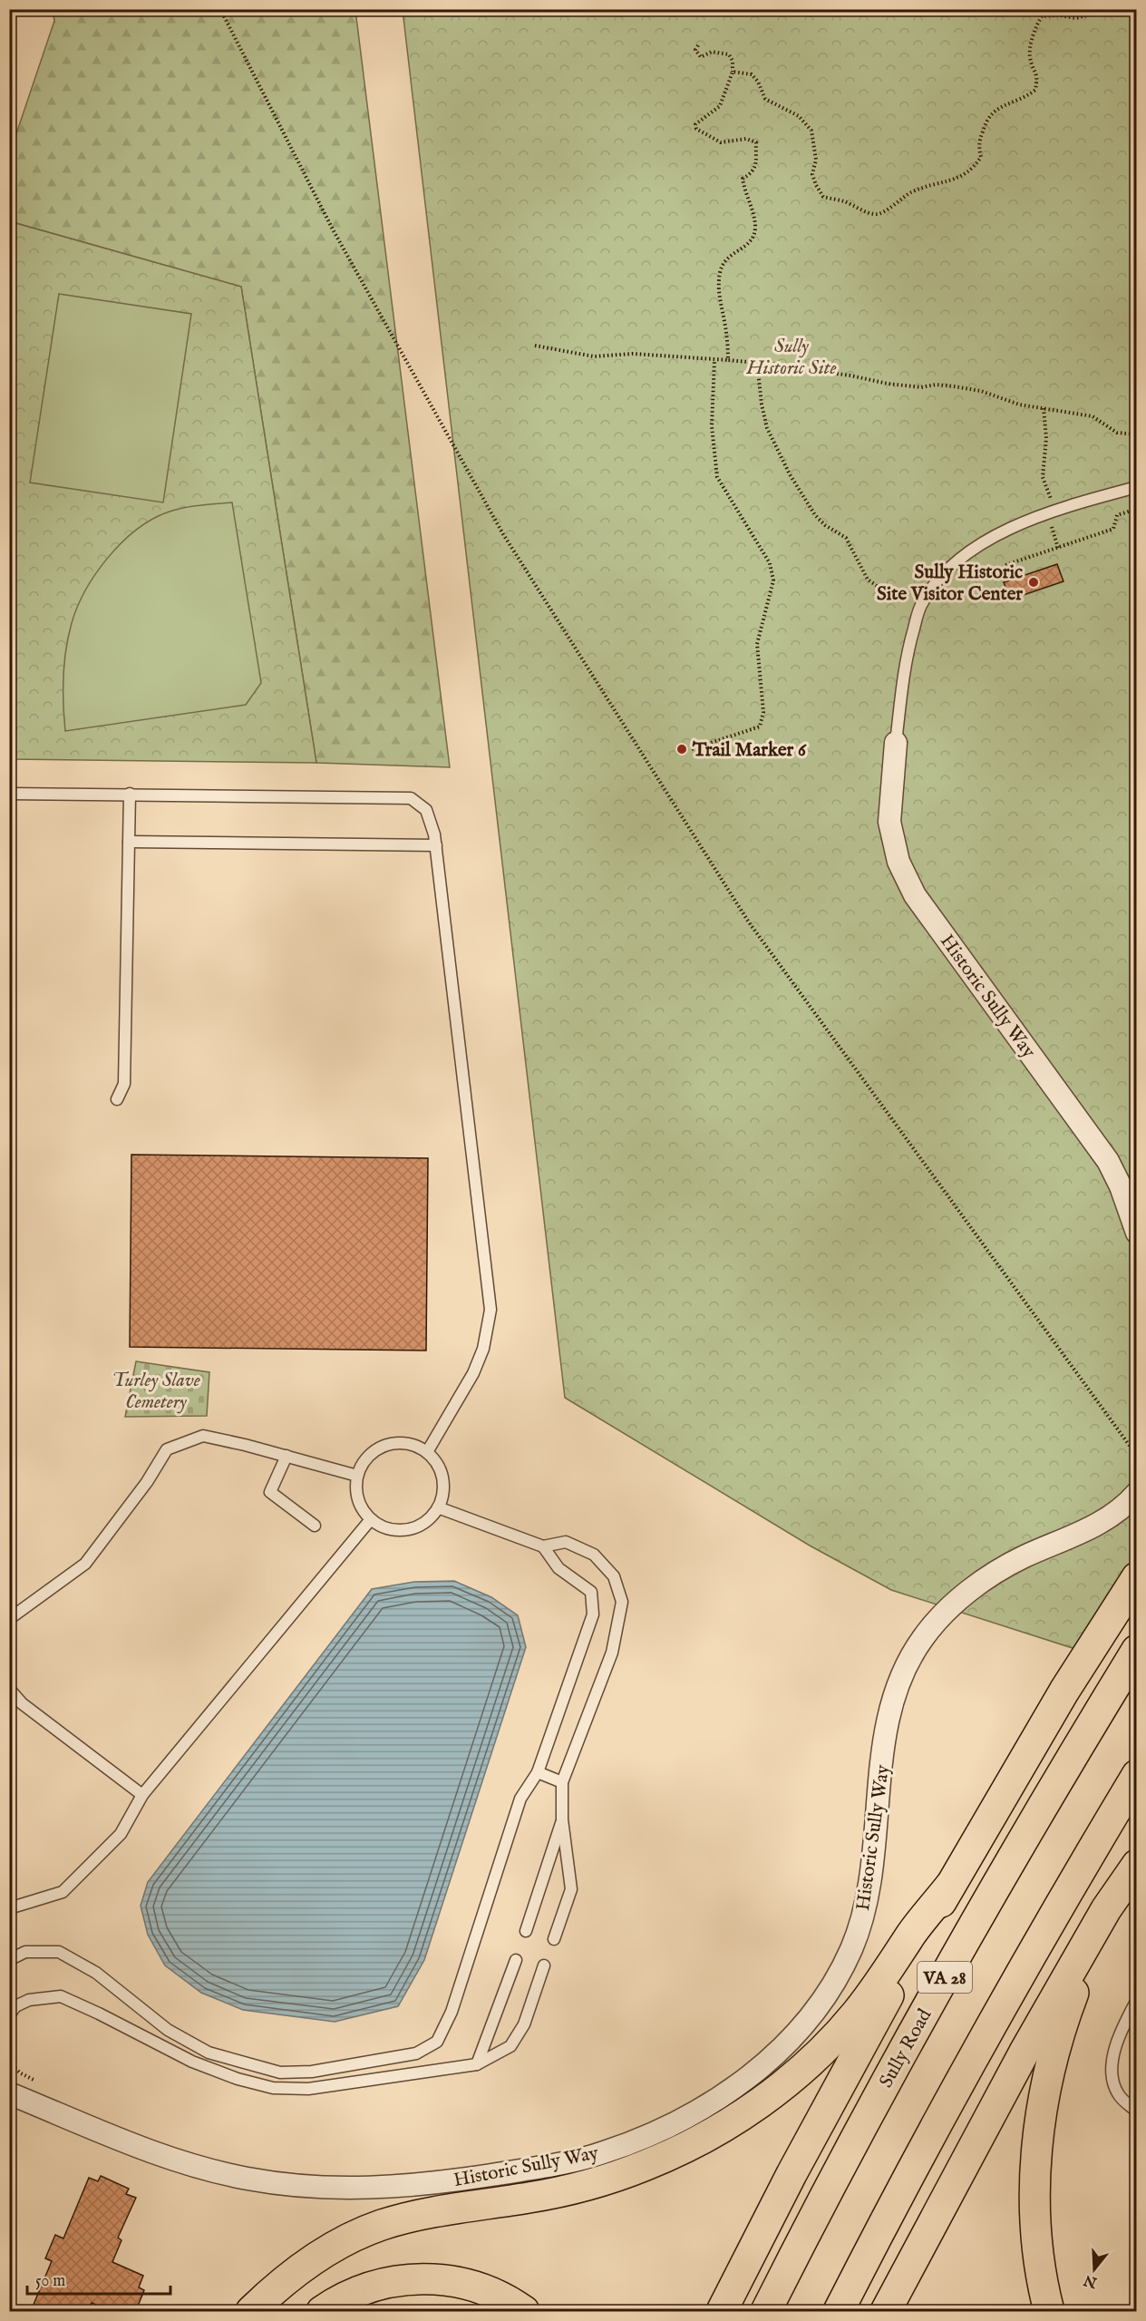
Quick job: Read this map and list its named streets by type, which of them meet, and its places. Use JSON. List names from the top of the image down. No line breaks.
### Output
{"streets":{"highway":["VA 28","Sully Road"],"street":["Historic Sully Way"]},"parks":["Sully Historic Site","Turley Slave Cemetery"],"places":["Sully Historic Site Visitor Center","Trail Marker 6"],"scale_bar":"50 m","north":"bottom"}
